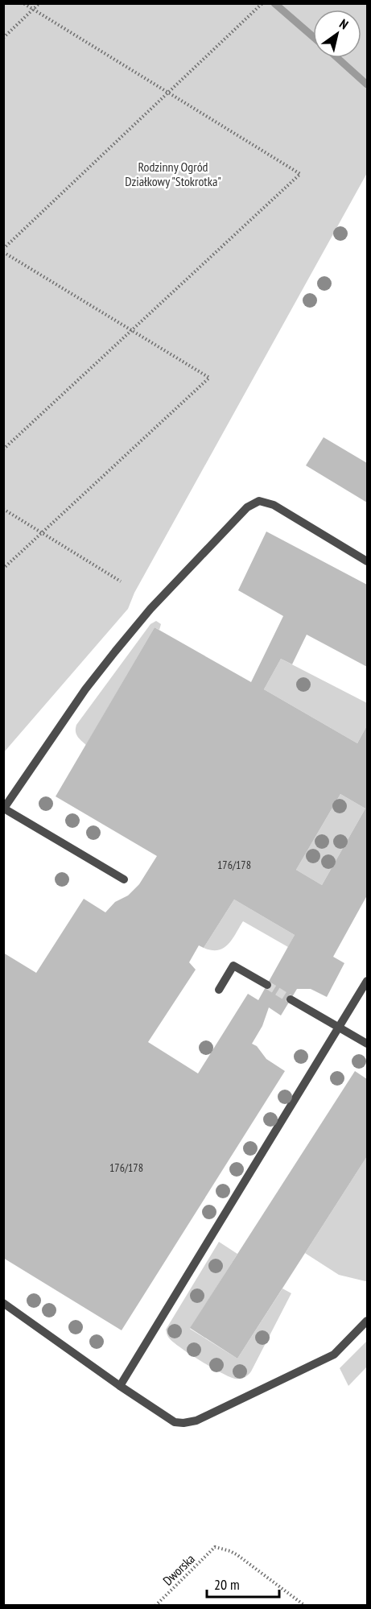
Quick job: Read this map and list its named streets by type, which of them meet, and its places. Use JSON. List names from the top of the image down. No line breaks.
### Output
{"streets":{"path":["Dworska"]},"parks":["Rodzinny Ogród Działkowy \"Stokrotka\""],"house_numbers":["176/178","176/178"],"scale_bar":"20 m","north":"top right"}
